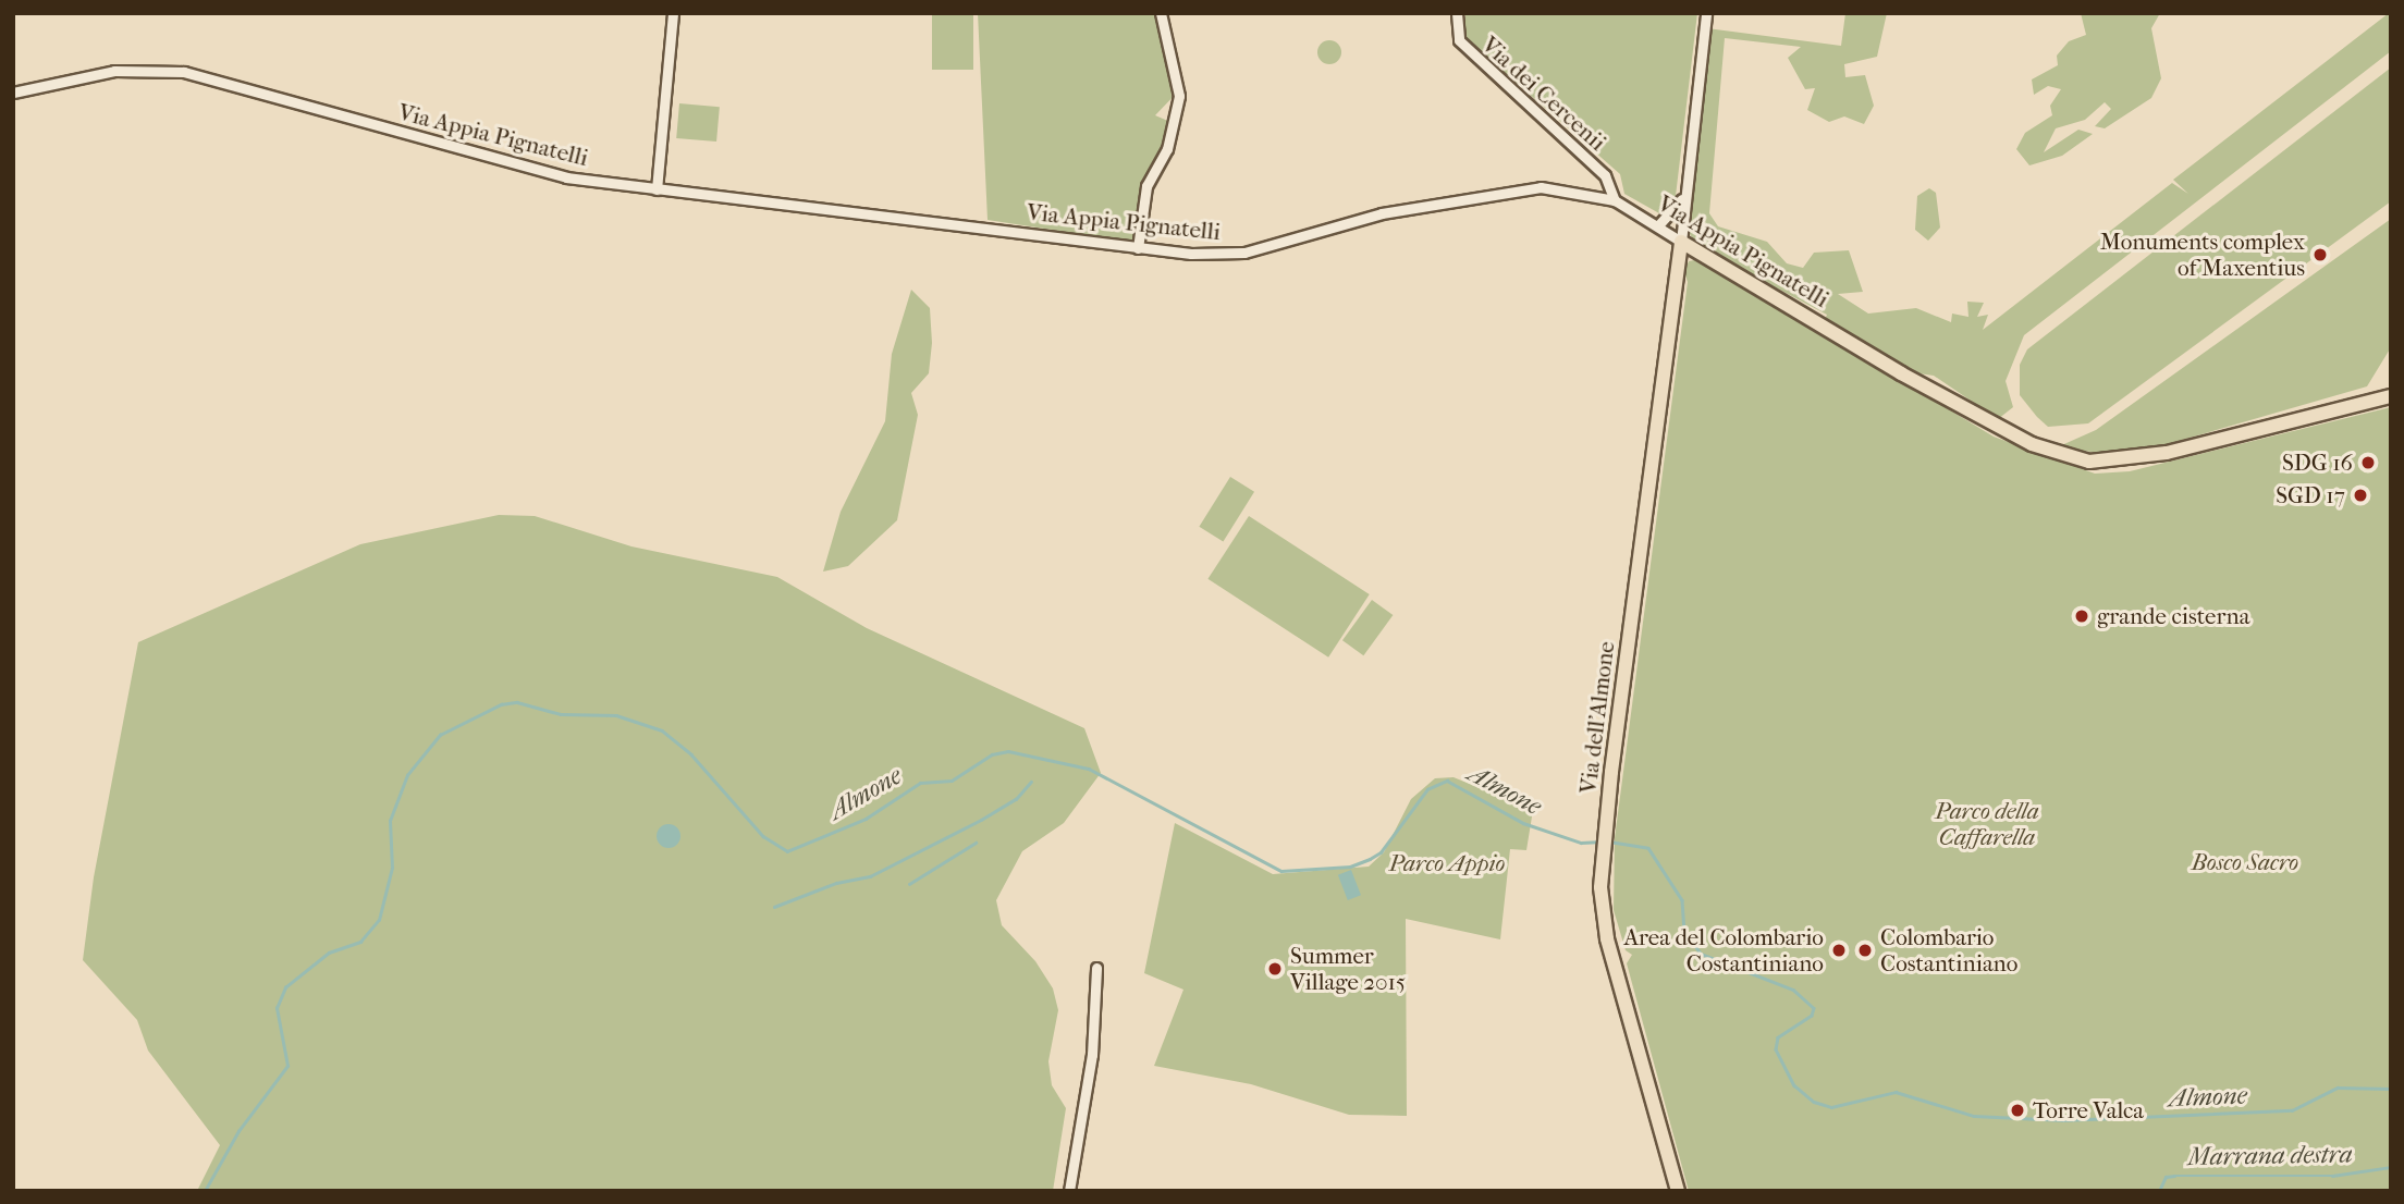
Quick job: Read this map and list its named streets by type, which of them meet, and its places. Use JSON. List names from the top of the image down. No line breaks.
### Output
{"streets":{"main road":["Via Appia Pignatelli","Via dell'Almone"],"street":["Via dei Cercenii"]},"crossings":[["Via dei Cercenii","Via Appia Pignatelli"],["Via Appia Pignatelli","Via dell'Almone"]],"water":["Almone","Marrana destra"],"parks":["Parco della Caffarella","Bosco Sacro","Parco Appio"],"places":["Monuments complex of Maxentius","SDG 16","SGD 17","grande cisterna","Area del Colombario Costantiniano","Colombario Costantiniano","Summer Village 2015","Torre Valca"]}
